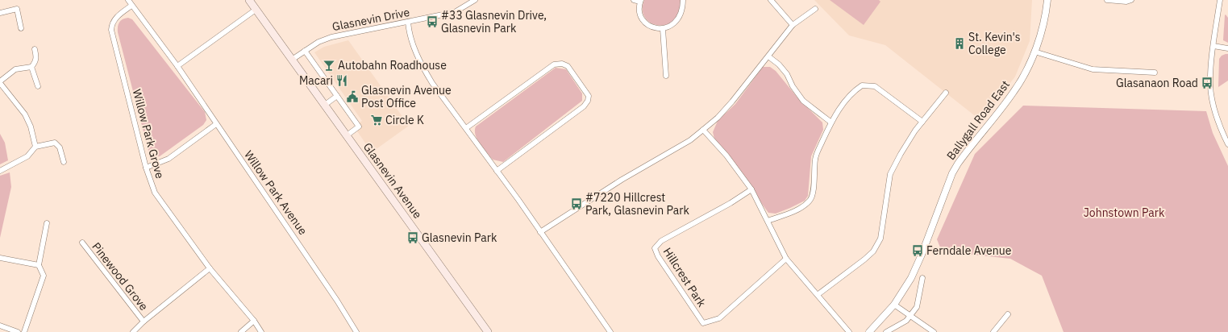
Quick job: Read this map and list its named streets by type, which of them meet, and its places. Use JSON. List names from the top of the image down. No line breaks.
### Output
{"streets":{"main road":["Glasnevin Avenue"],"street":["Glasnevin Drive","Ballygall Road East","Willow Park Grove","Willow Park Avenue","Pinewood Grove","Hillcrest Park"]},"crossings":[["Glasnevin Drive","Glasnevin Avenue"],["Willow Park Grove","Willow Park Avenue"]],"parks":["Johnstown Park"],"places":{"bus stop":["#33 Glasnevin Drive, Glasnevin Park","Glasanaon Road","#7220 Hillcrest Park, Glasnevin Park","Glasnevin Park","Ferndale Avenue"],"building":["St. Kevin's College"],"bar":["Autobahn Roadhouse"],"restaurant":["Macari"],"public building":["Glasnevin Avenue Post Office"],"supermarket":["Circle K"]}}
